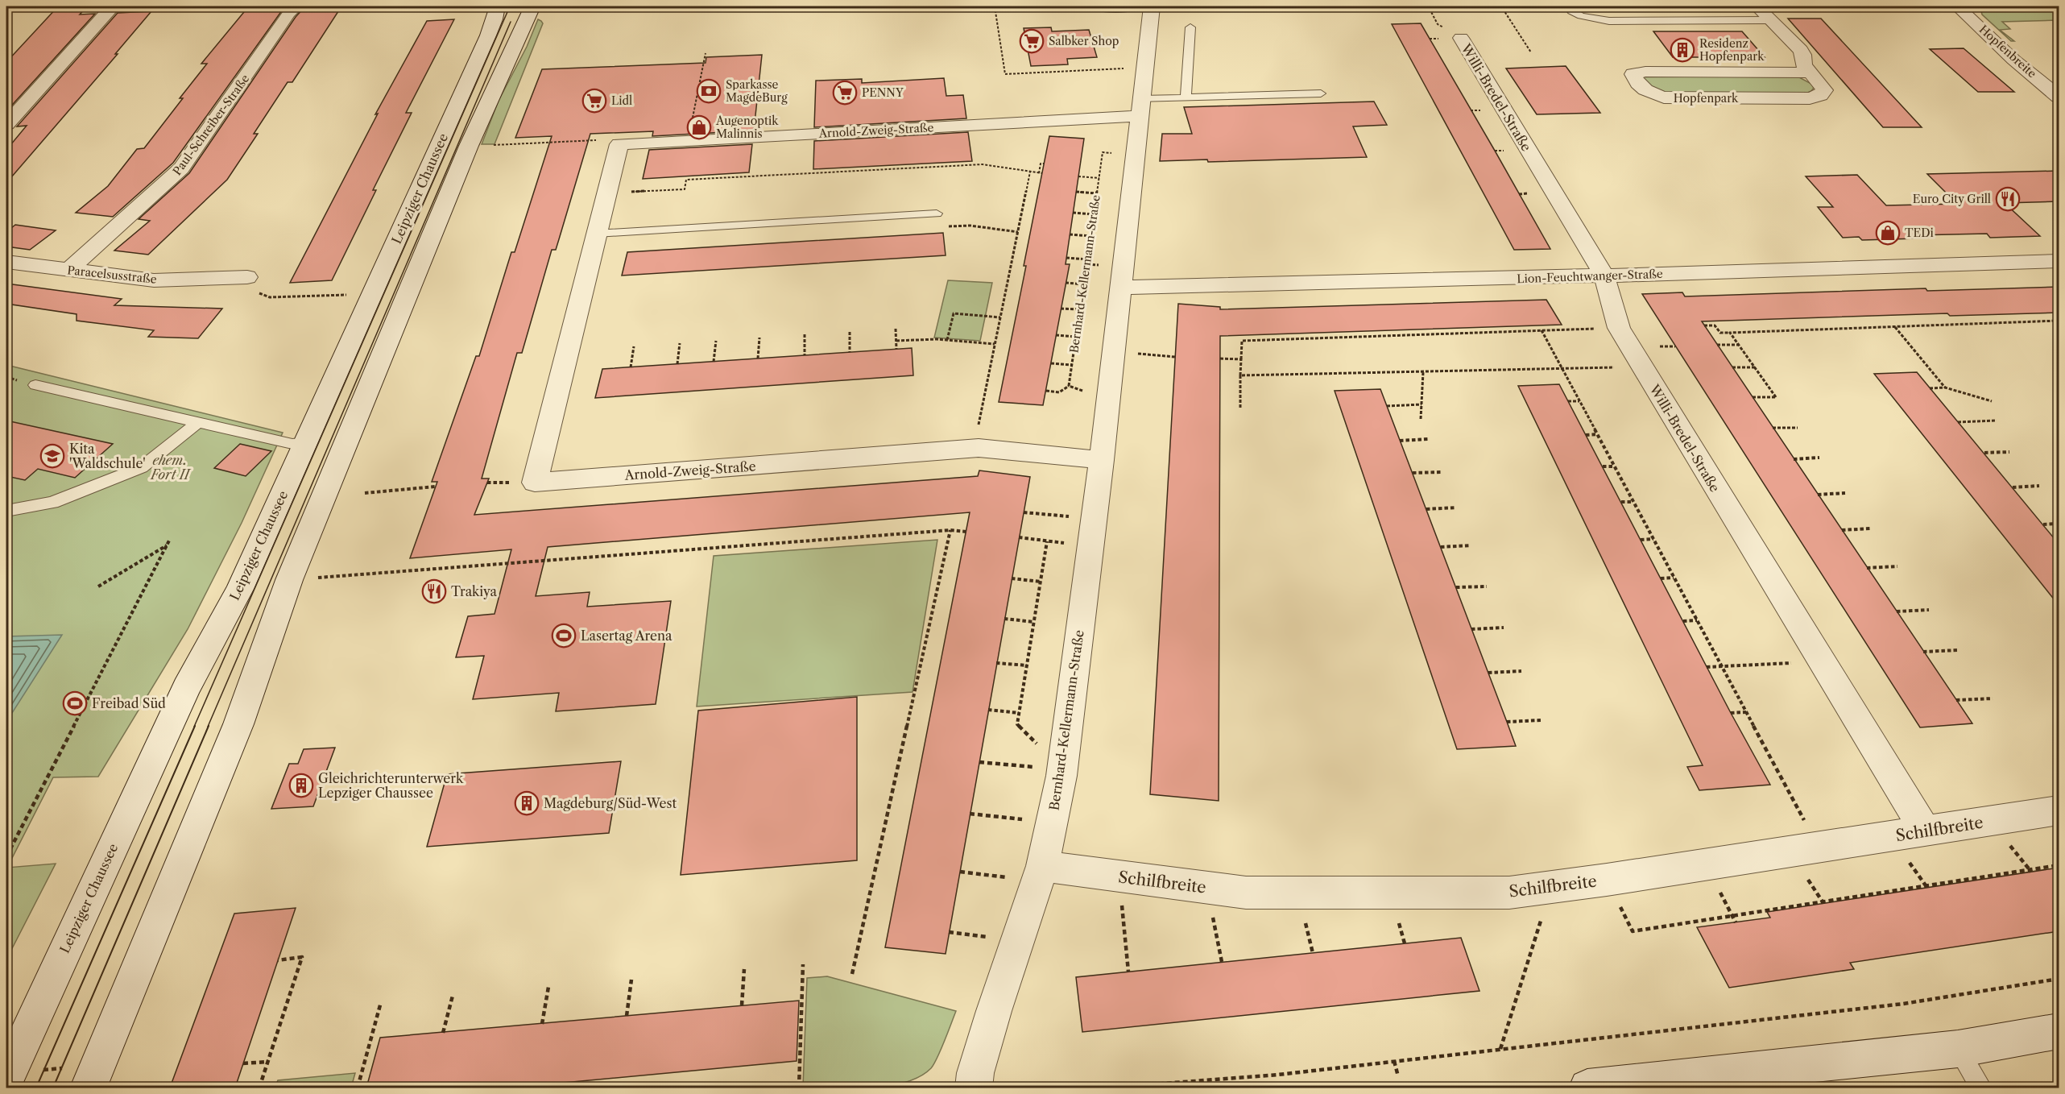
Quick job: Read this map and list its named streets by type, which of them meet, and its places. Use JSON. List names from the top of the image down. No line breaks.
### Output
{"streets":{"street":["Hopfenbreite","Willi-Bredel-Straße","Hopfenpark","Paul-Schreiber-Straße","Arnold-Zweig-Straße","Leipziger Chaussee","Bernhard-Kellermann-Straße","Paracelsusstraße","Lion-Feuchtwanger-Straße","Schilfbreite"]},"crossings":[["Willi-Bredel-Straße","Lion-Feuchtwanger-Straße"],["Willi-Bredel-Straße","Schilfbreite"],["Paul-Schreiber-Straße","Paracelsusstraße"],["Arnold-Zweig-Straße","Bernhard-Kellermann-Straße"],["Bernhard-Kellermann-Straße","Lion-Feuchtwanger-Straße"],["Bernhard-Kellermann-Straße","Schilfbreite"]],"parks":["ehem. Fort II"],"places":{"supermarket":["Salbker Shop","PENNY","Lidl"],"building":["Residenz Hopfenpark","Gleichrichterunterwerk Lepziger Chaussee","Magdeburg/Süd-West"],"bank":["Sparkasse MagdeBurg"],"shop":["Augenoptik Malinnis","TEDi"],"restaurant":["Euro City Grill","Trakiya"],"school or university":["Kita 'Waldschule'"],"sports":["Lasertag Arena","Freibad Süd"]}}
